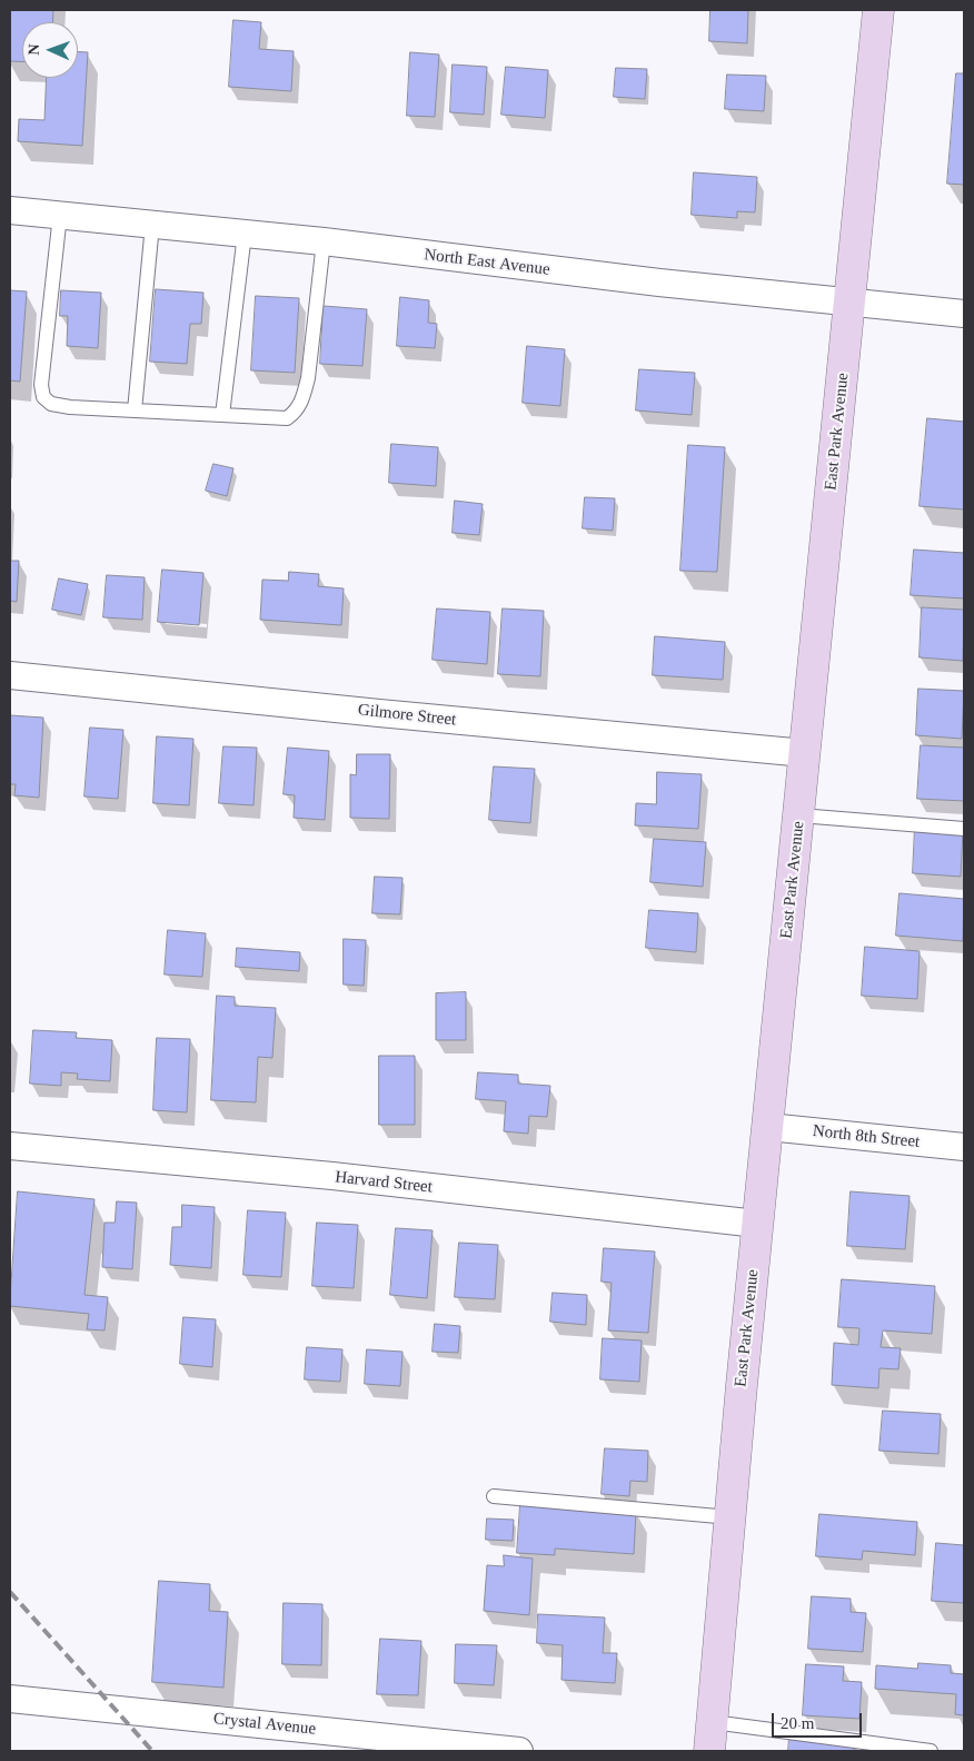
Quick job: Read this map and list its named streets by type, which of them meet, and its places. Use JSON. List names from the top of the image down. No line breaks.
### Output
{"streets":{"main road":["East Park Avenue"],"street":["North East Avenue","Gilmore Street","North 8th Street","Harvard Street","Crystal Avenue"]},"crossings":[["North East Avenue","East Park Avenue"],["East Park Avenue","Gilmore Street"],["East Park Avenue","North 8th Street"],["East Park Avenue","Harvard Street"]],"scale_bar":"20 m","north":"left"}
